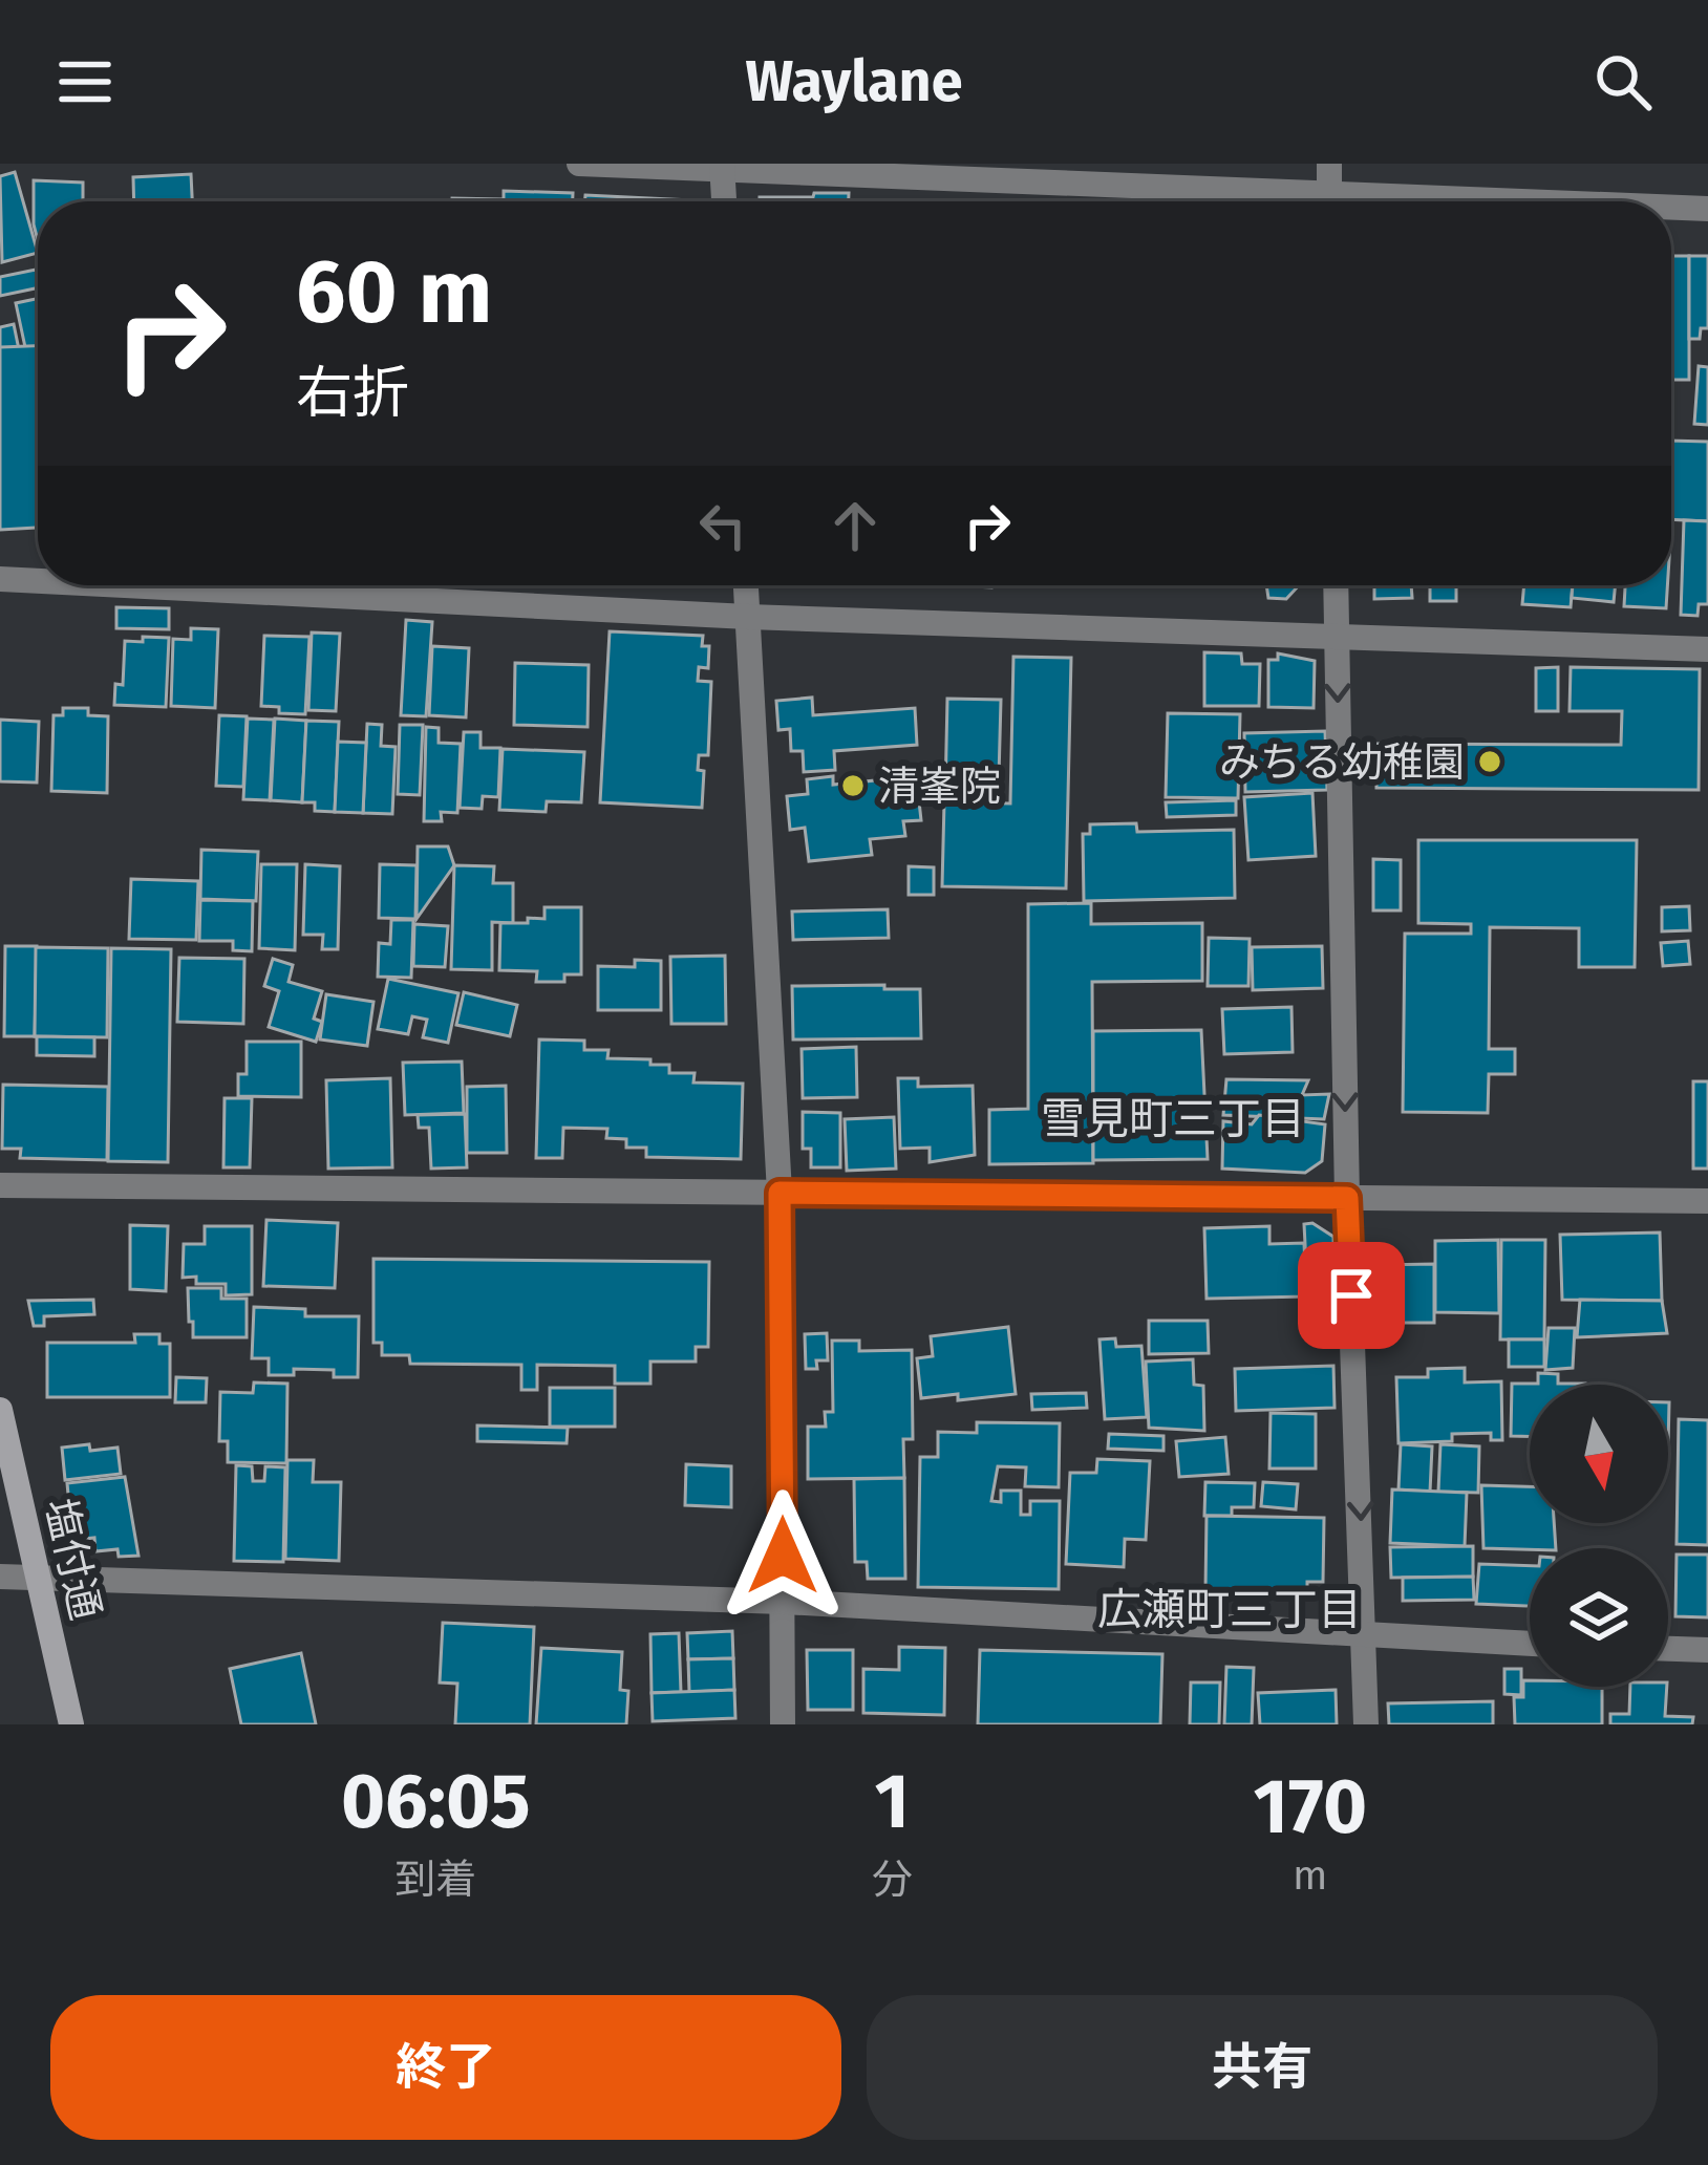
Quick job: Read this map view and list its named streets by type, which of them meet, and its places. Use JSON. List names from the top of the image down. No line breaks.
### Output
{"streets":{"street":["塩付通"]},"districts":["雪見町三丁目","広瀬町三丁目"],"places":["みちる幼稚園","清峯院"],"north":"bottom","page":{"header":"Waylane","turn":["60 m","右折"],"eta":["06:05","到着","1","分","170","m"],"buttons":["終了","共有"]}}
